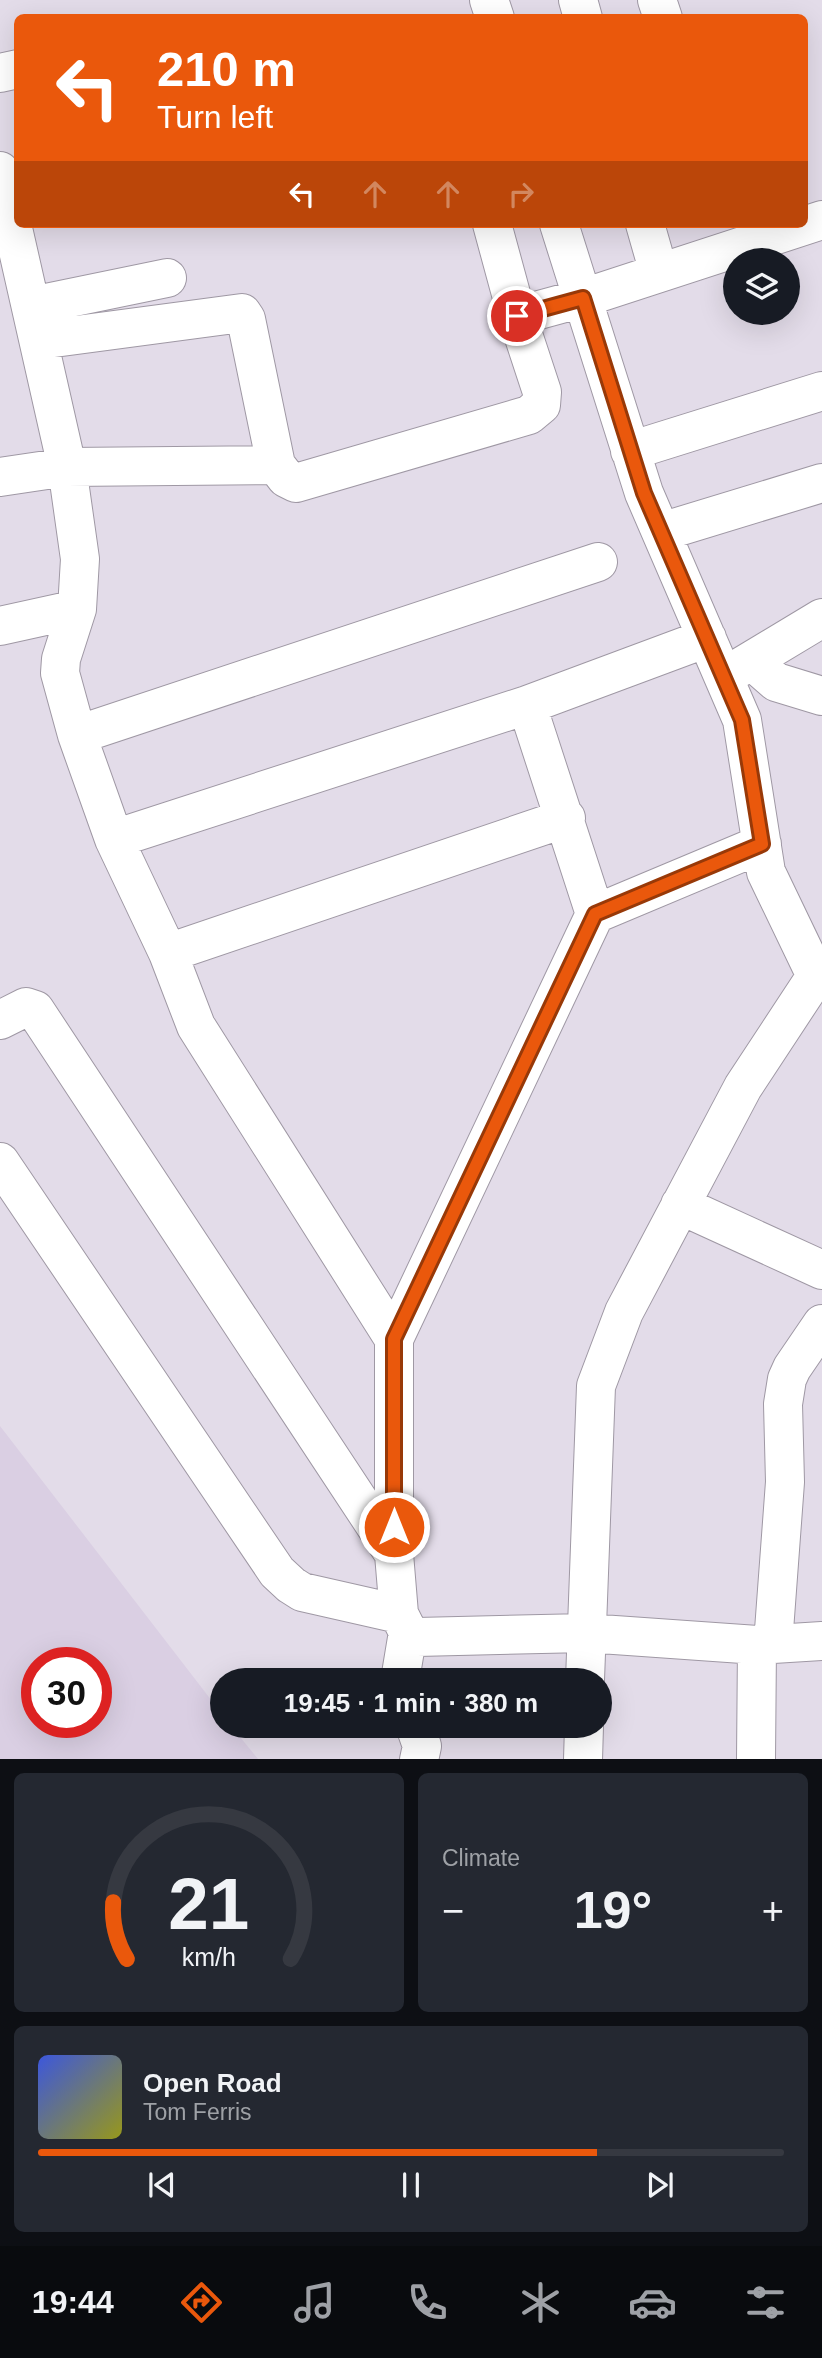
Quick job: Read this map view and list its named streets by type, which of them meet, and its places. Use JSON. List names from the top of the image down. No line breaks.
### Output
{"page":{"turn":["210 m","Turn left"],"limit":"30","trip":"19:45 · 1 min · 380 m","tile":"Climate","heat":["−","19°","+"],"song":["Open Road","Tom Ferris"],"tabs":"19:44","gauge":["21","km/h"]}}
